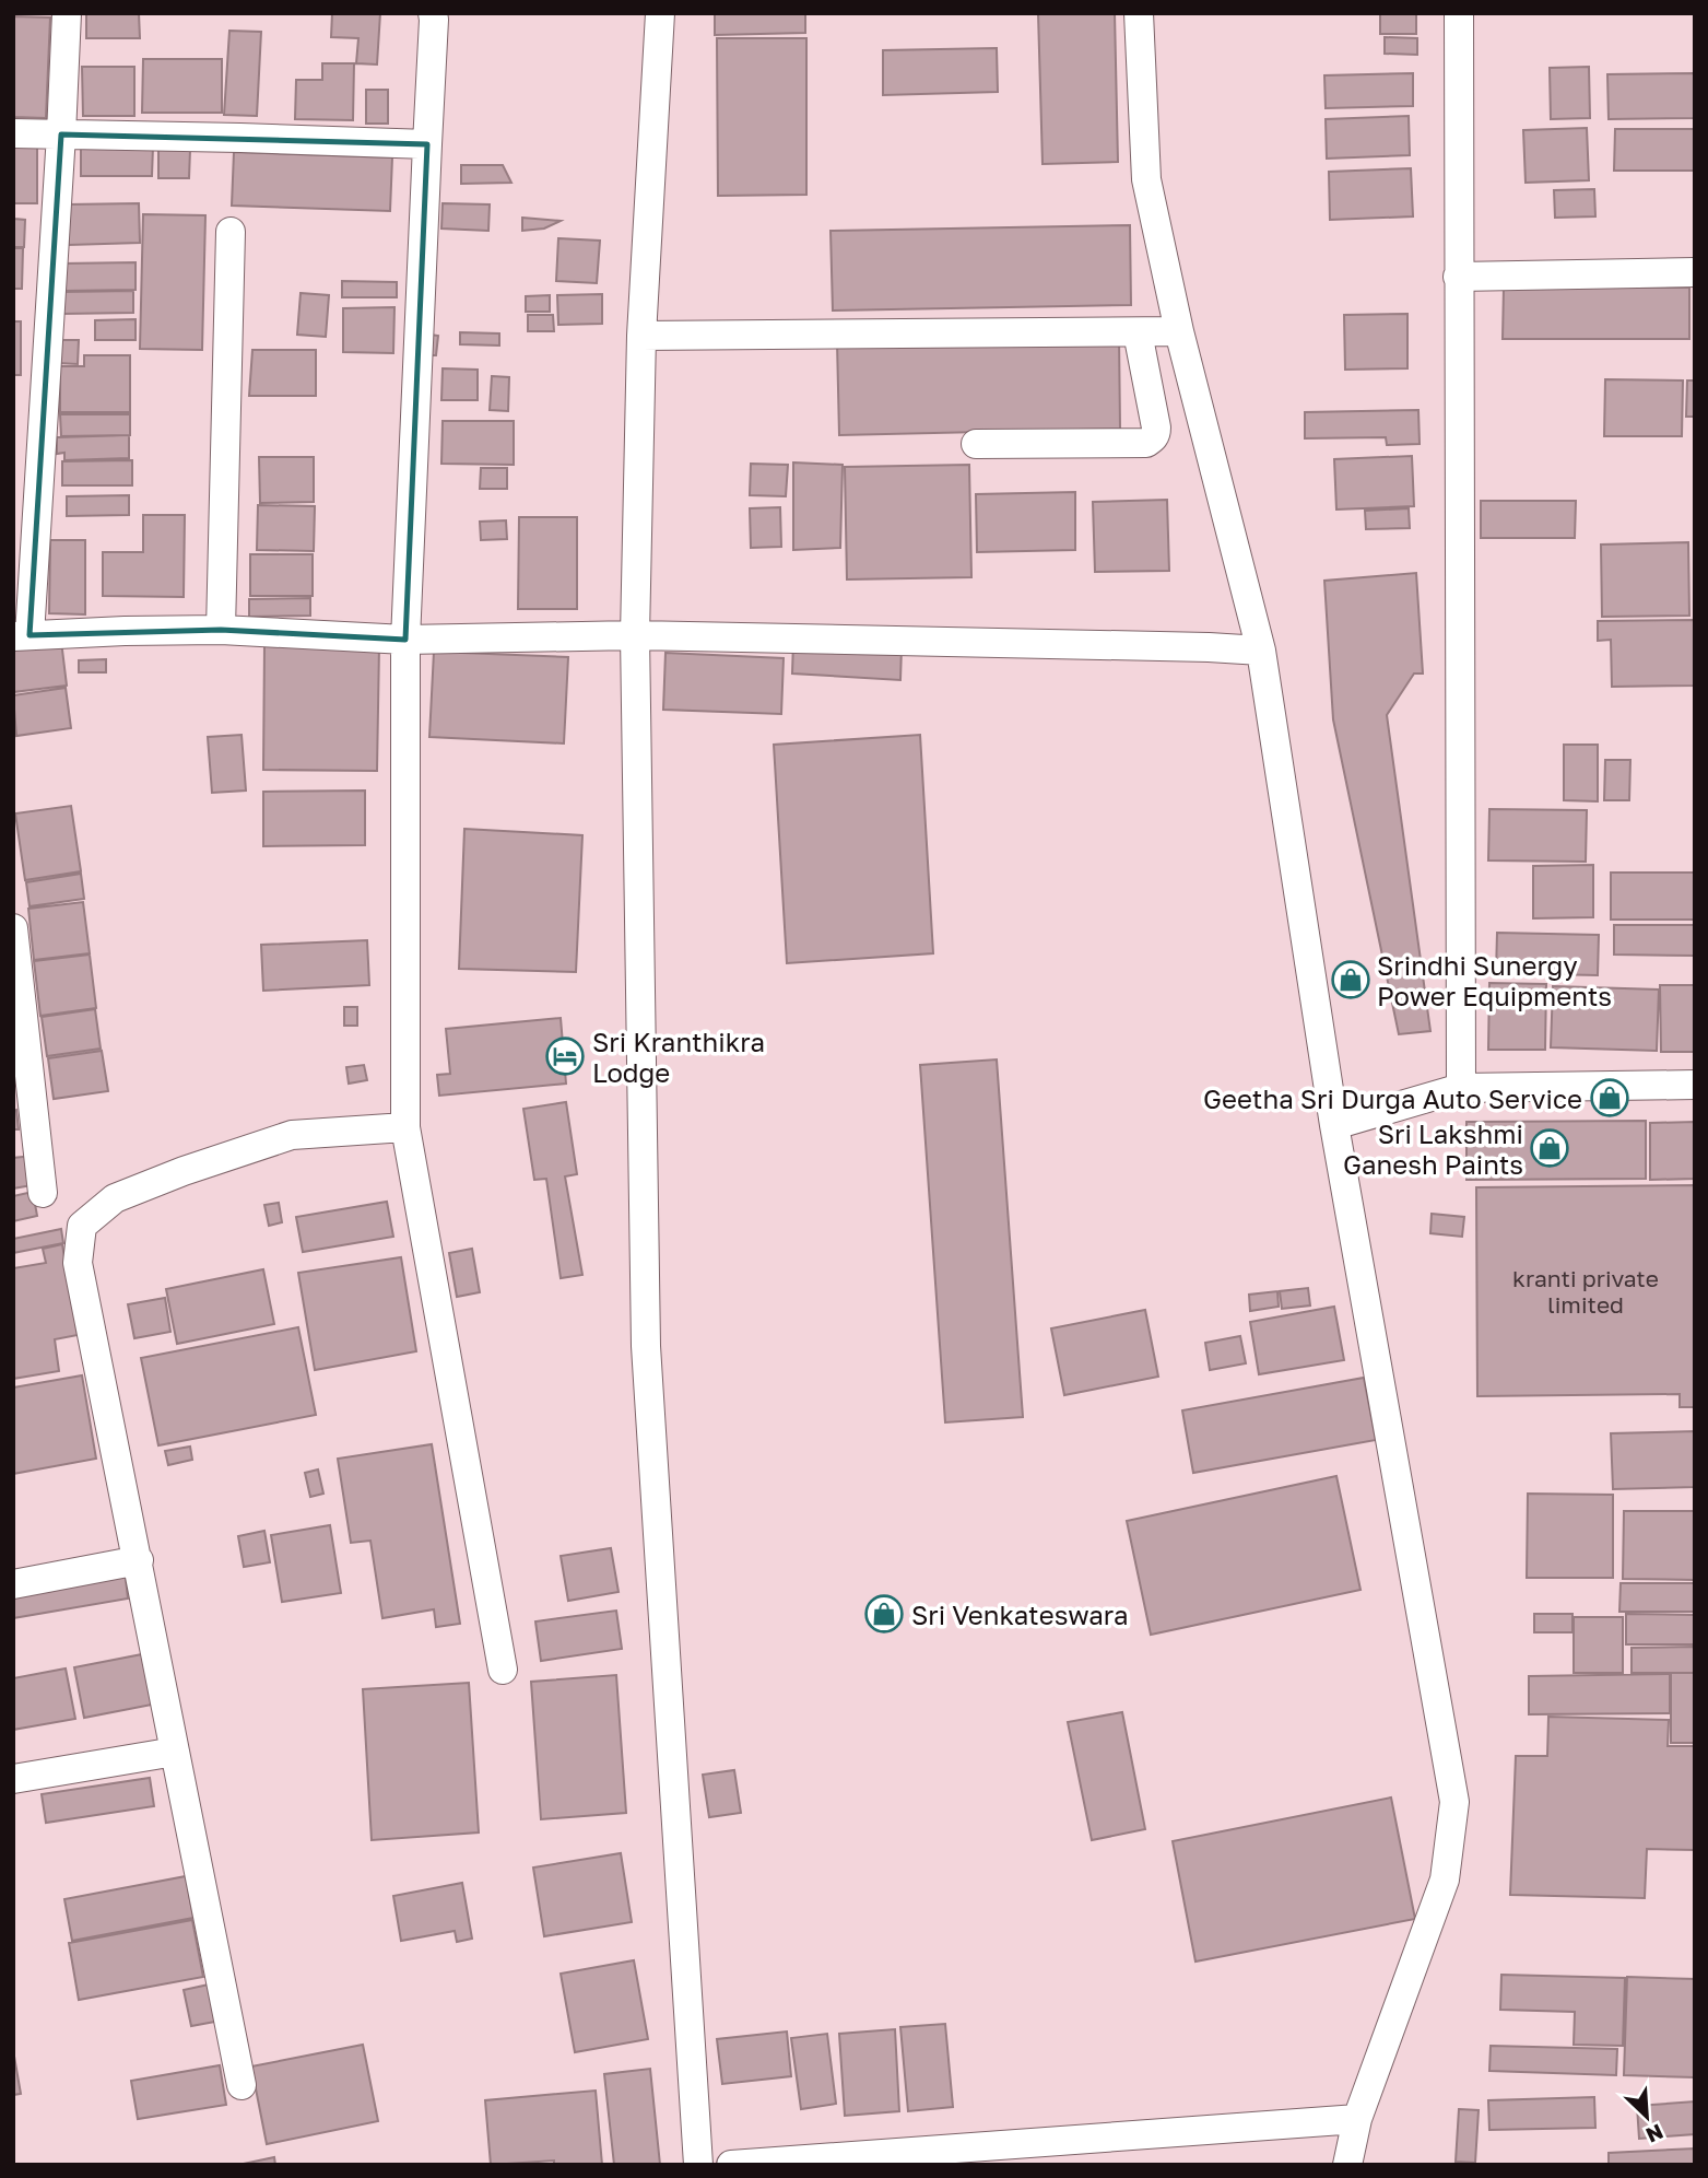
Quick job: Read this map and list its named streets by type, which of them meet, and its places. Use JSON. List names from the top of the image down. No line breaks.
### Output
{"places":{"shop":["Srindhi Sunergy Power Equipments","Geetha Sri Durga Auto Service","Sri Lakshmi Ganesh Paints","Sri Venkateswara"],"hotel":["Sri Kranthikra Lodge"]},"house_numbers":["kranti private limited"],"north":"bottom right"}
